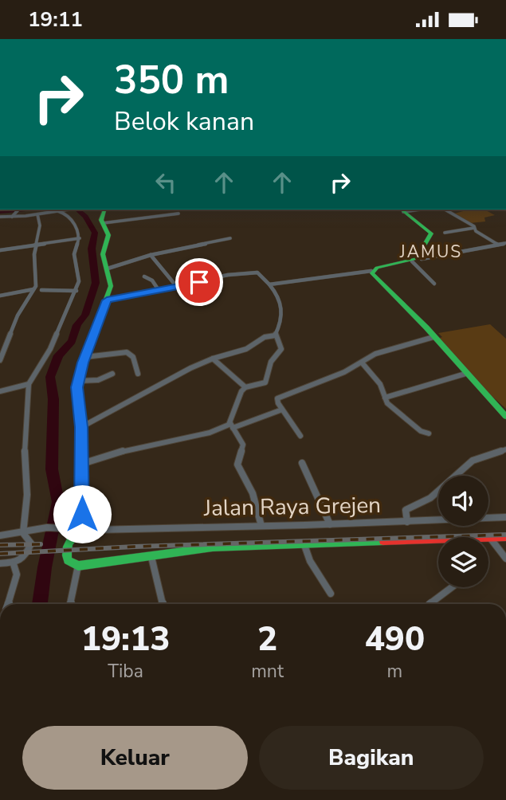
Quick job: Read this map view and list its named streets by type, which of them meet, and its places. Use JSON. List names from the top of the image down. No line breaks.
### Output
{"streets":{"street":["Jalan Raya Grejen"]},"districts":["JAMUS"],"page":{"status":"19:11","turn":["350 m","Belok kanan"],"eta":["19:13","Tiba","2","mnt","490","m"],"buttons":["Keluar","Bagikan"]}}
